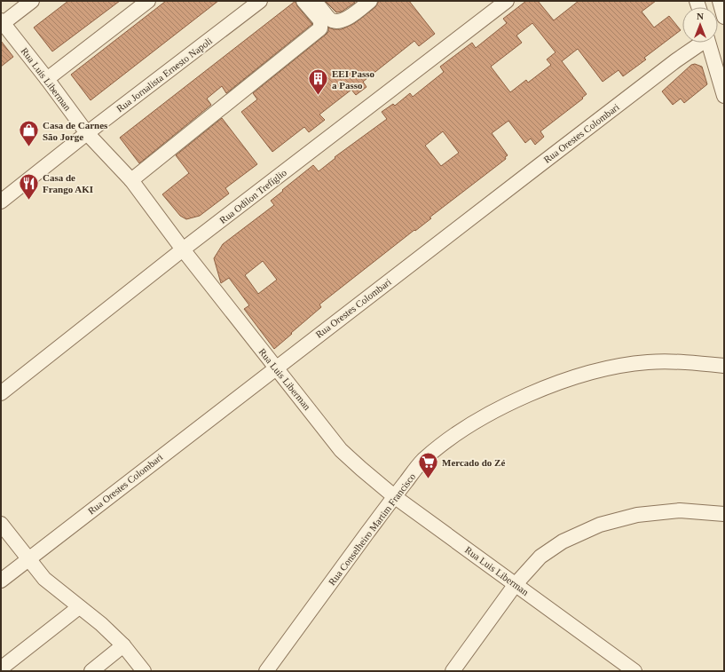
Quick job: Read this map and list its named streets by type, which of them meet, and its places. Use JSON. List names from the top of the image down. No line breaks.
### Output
{"streets":{"street":["Rua Jornalista Ernesto Napoli","Rua Luis Liberman","Rua Orestes Colombari","Rua Odilon Trefíglio","Rua Conselheiro Martim Francisco"]},"crossings":[["Rua Jornalista Ernesto Napoli","Rua Luis Liberman"],["Rua Luis Liberman","Rua Orestes Colombari"],["Rua Luis Liberman","Rua Odilon Trefíglio"],["Rua Luis Liberman","Rua Conselheiro Martim Francisco"]],"places":{"building":["EEI Passo a Passo"],"shop":["Casa de Carnes São Jorge"],"restaurant":["Casa de Frango AKI"],"supermarket":["Mercado do Zé"]},"north":"top"}
